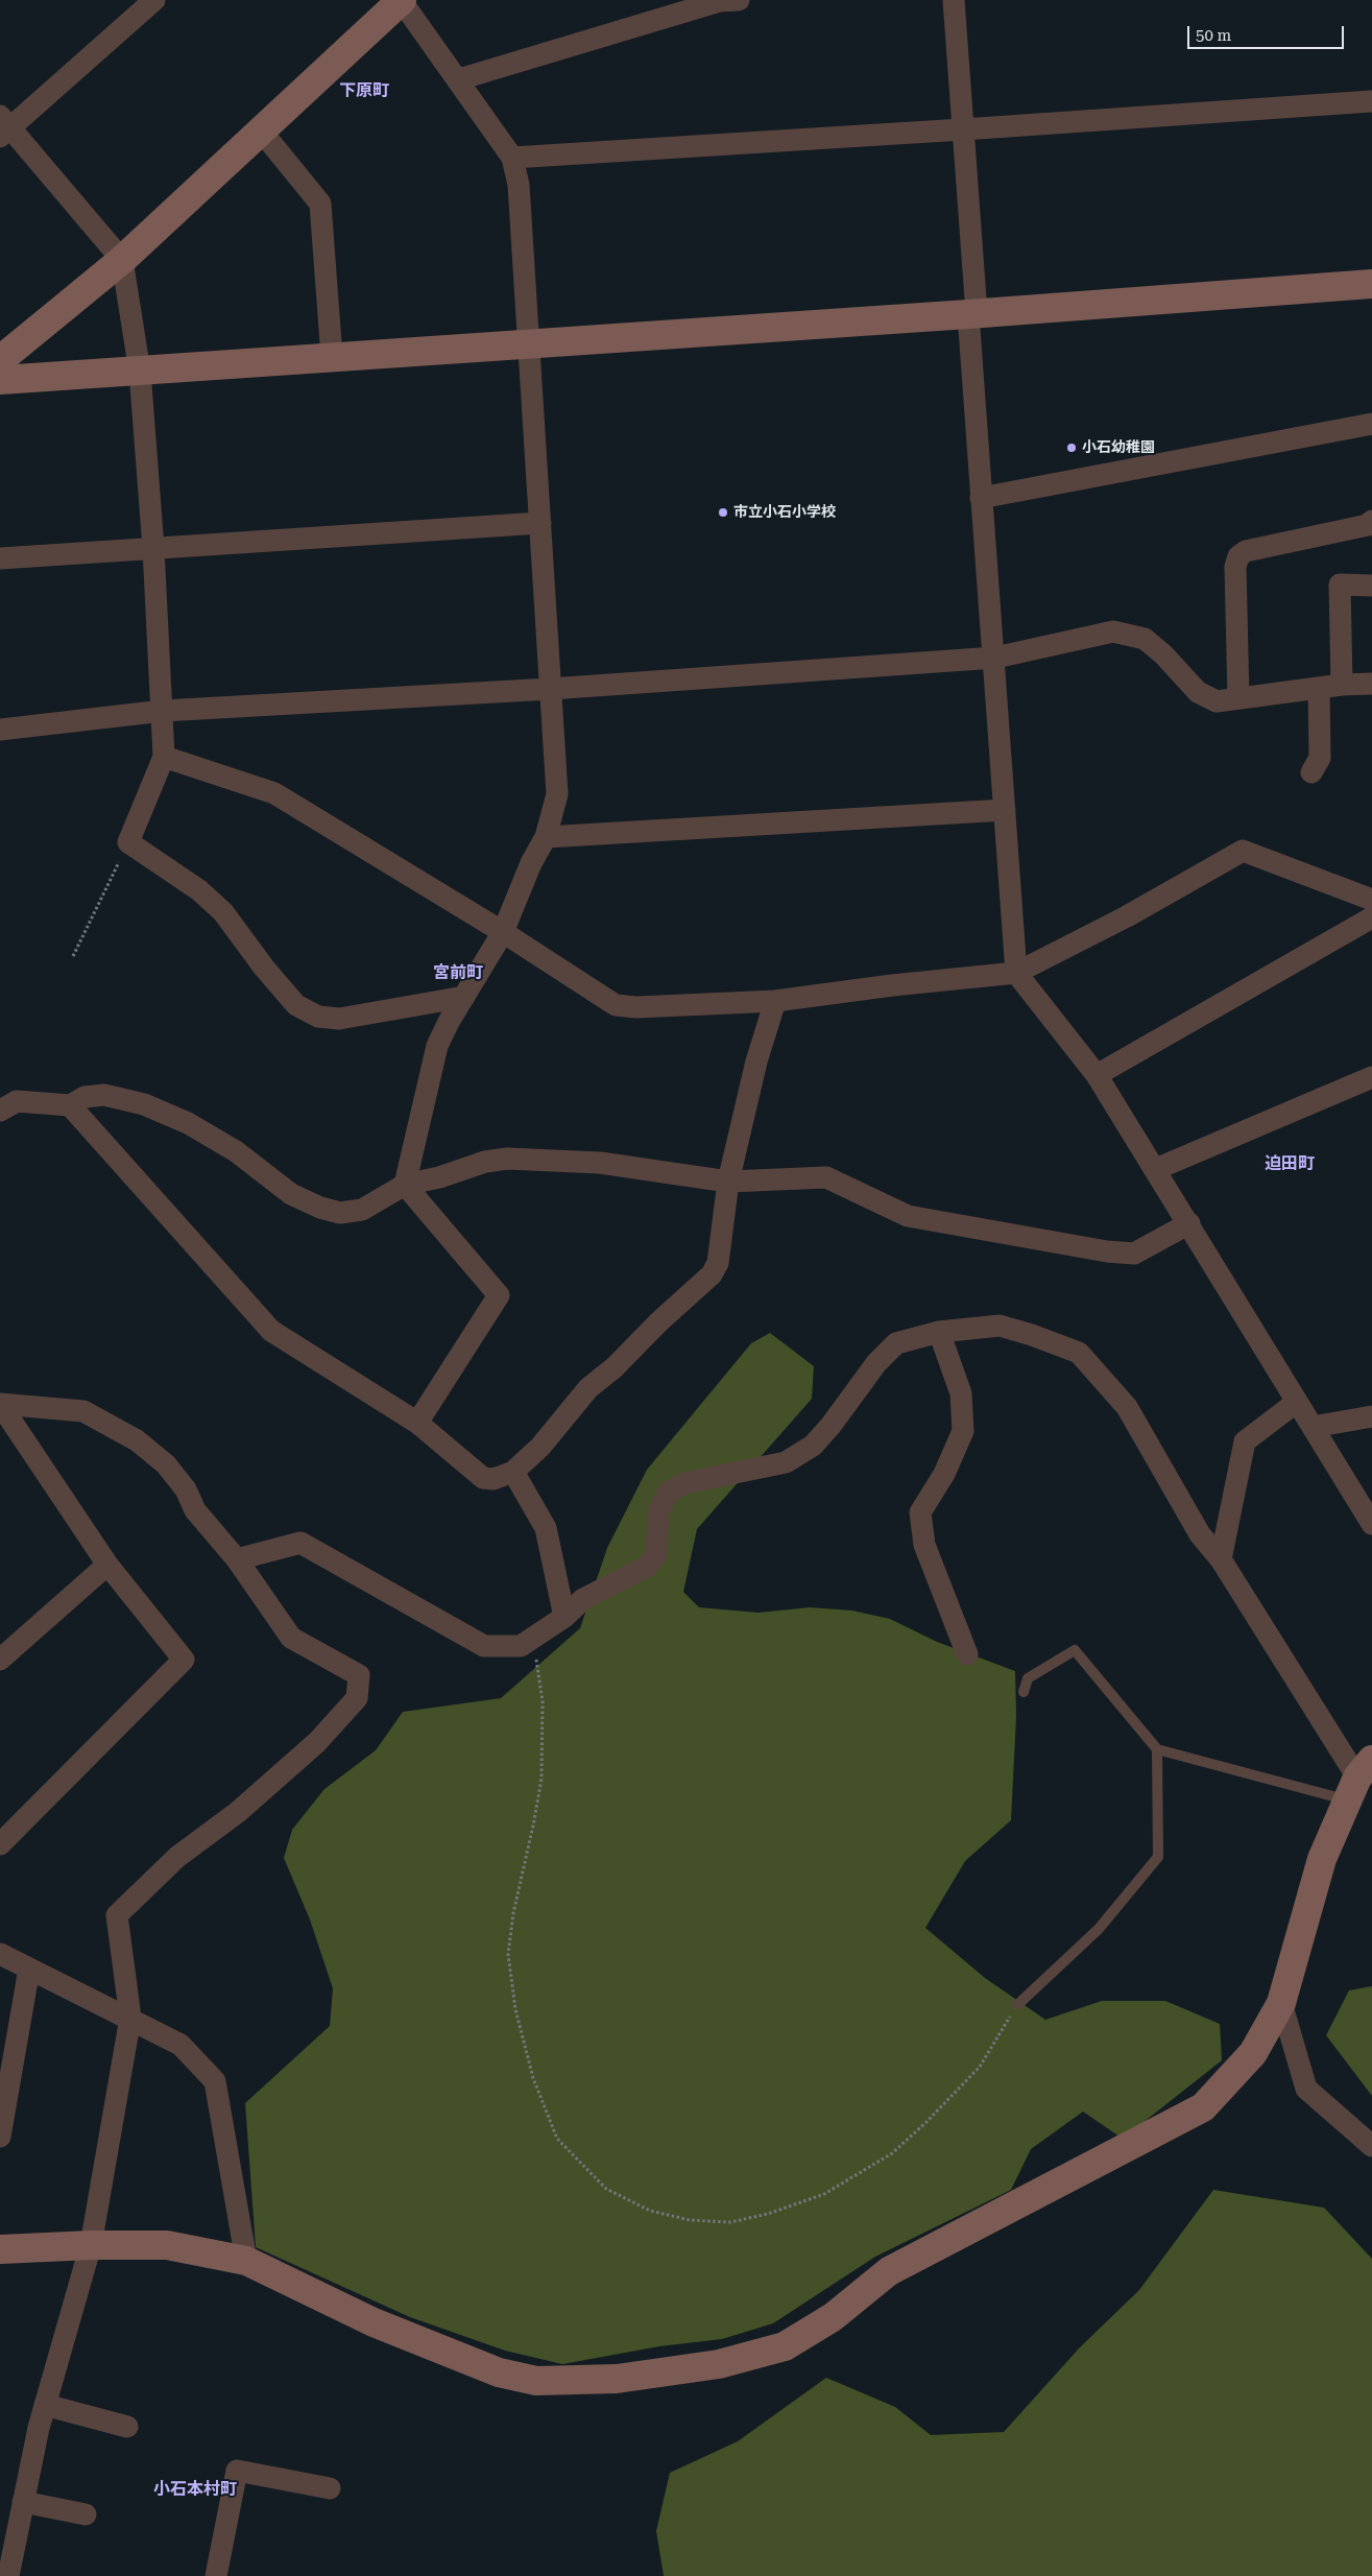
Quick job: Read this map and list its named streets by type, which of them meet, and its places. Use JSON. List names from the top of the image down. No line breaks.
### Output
{"districts":["下原町","宮前町","迫田町","小石本村町"],"places":["小石幼稚園","市立小石小学校"],"scale_bar":"50 m"}
